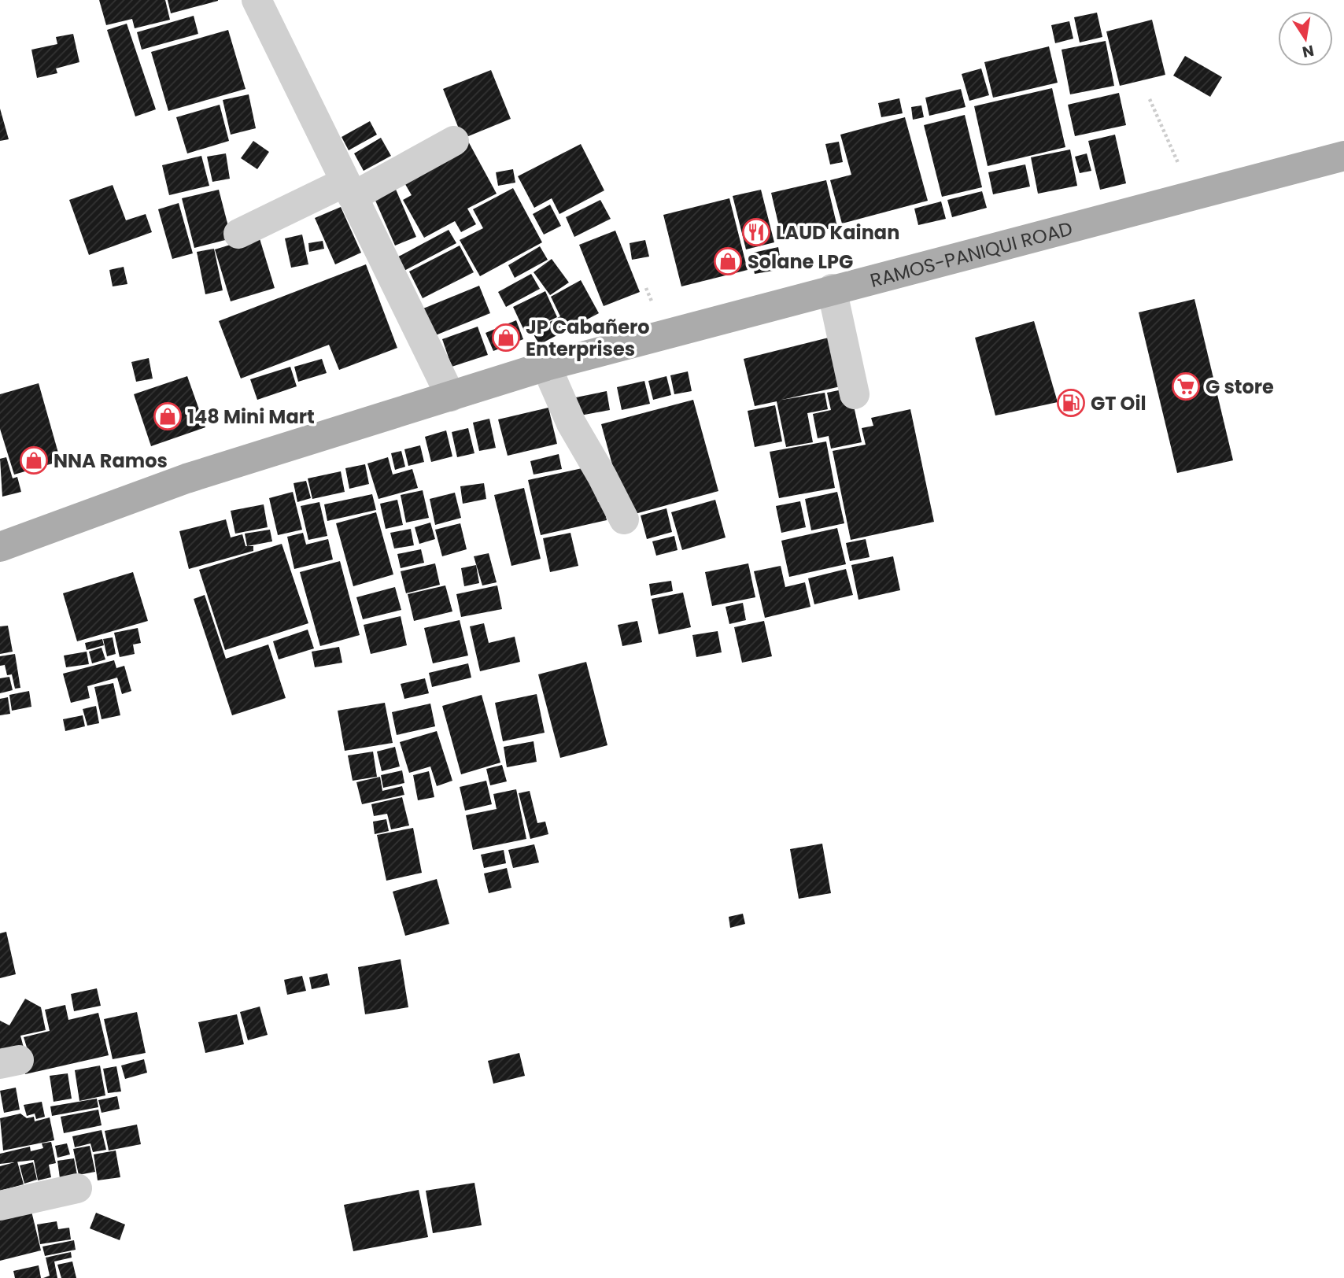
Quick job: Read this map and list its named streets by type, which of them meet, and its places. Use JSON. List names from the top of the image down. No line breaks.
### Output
{"streets":{"main road":["RAMOS-PANIQUI ROAD"]},"places":{"restaurant":["LAUD Kainan"],"shop":["Solane LPG","JP Cabañero Enterprises","148 Mini Mart","NNA Ramos"],"supermarket":["G store"],"fuel station":["GT Oil"]},"north":"bottom"}
